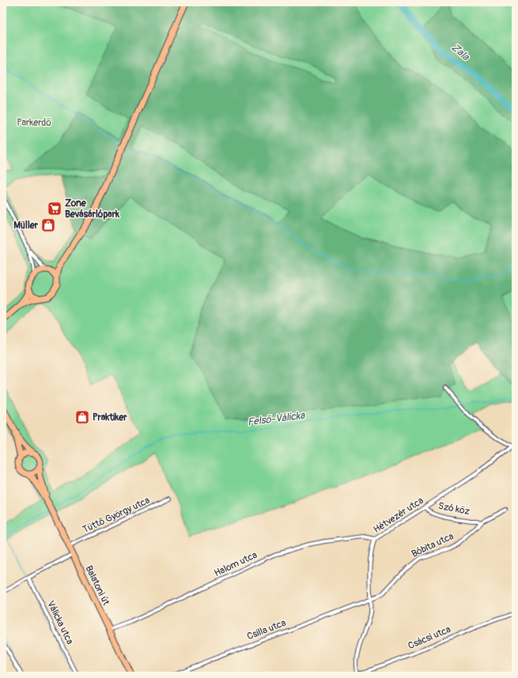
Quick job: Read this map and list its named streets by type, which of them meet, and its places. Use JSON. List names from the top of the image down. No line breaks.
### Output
{"streets":{"main road":["Balatoni út"],"street":["Szó köz","Tüttő György utca","Hétvezér utca","Bóbita utca","Halom utca","Válicka utca","Csilla utca","Csácsi utca"]},"crossings":[["Szó köz","Hétvezér utca"],["Szó köz","Bóbita utca"],["Tüttő György utca","Balatoni út"],["Hétvezér utca","Bóbita utca"],["Hétvezér utca","Halom utca"],["Hétvezér utca","Csilla utca"],["Hétvezér utca","Csácsi utca"],["Bóbita utca","Csilla utca"],["Halom utca","Balatoni út"]],"water":["Zala","Felső-Válicka"],"parks":["Parkerdő"],"places":{"supermarket":["Zone Bevásárlópark"],"shop":["Müller","Praktiker"]}}
